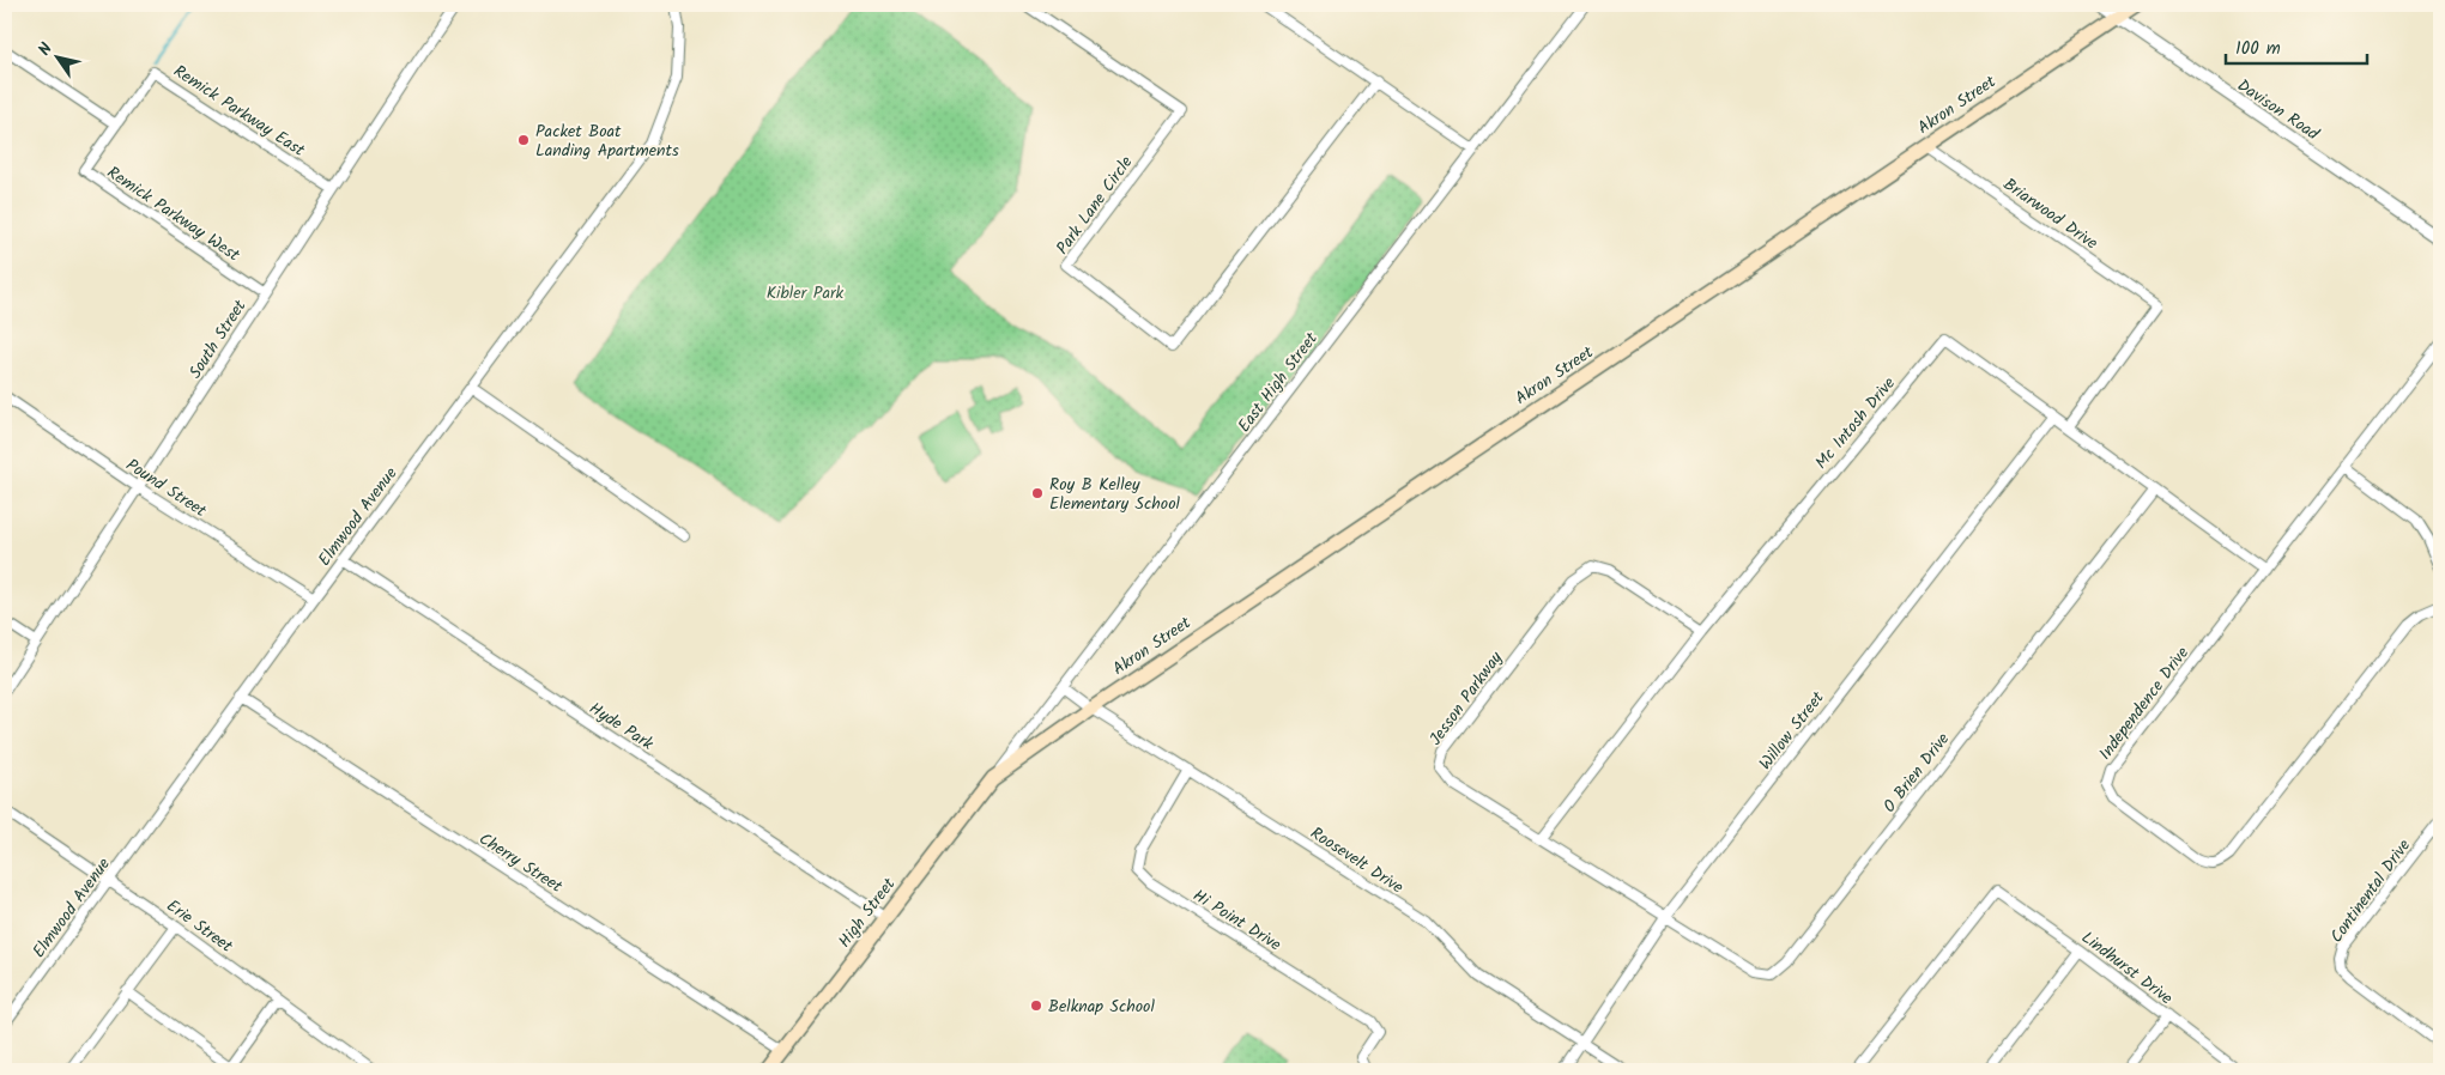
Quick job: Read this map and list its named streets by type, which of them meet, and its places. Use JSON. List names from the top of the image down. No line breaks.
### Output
{"streets":{"main road":["Akron Street","High Street"],"street":["Davison Road","Remick Parkway East","Park Lane Circle","Remick Parkway West","Briarwood Drive","South Street","East High Street","Mc Intosh Drive","Pound Street","Elmwood Avenue","Jesson Parkway","Independence Drive","Hyde Park","Willow Street","O Brien Drive","Roosevelt Drive","Cherry Street","Continental Drive","Hi Point Drive","Erie Street","Lindhurst Drive"]},"crossings":[["Akron Street","Davison Road"],["Akron Street","Briarwood Drive"],["Akron Street","East High Street"],["Akron Street","Roosevelt Drive"],["Akron Street","High Street"],["Remick Parkway East","Remick Parkway West"],["Remick Parkway East","South Street"],["Remick Parkway West","South Street"],["Briarwood Drive","Mc Intosh Drive"],["South Street","Pound Street"],["East High Street","Roosevelt Drive"],["East High Street","High Street"],["Mc Intosh Drive","Jesson Parkway"],["Mc Intosh Drive","Independence Drive"],["Mc Intosh Drive","Willow Street"],["Mc Intosh Drive","O Brien Drive"],["Pound Street","Elmwood Avenue"],["Elmwood Avenue","Hyde Park"],["Elmwood Avenue","Cherry Street"],["Elmwood Avenue","Erie Street"],["Jesson Parkway","Willow Street"],["Jesson Parkway","O Brien Drive"],["Hyde Park","High Street"],["Willow Street","O Brien Drive"],["Willow Street","Roosevelt Drive"],["Roosevelt Drive","Hi Point Drive"],["Cherry Street","High Street"]],"parks":["Kibler Park"],"places":["Packet Boat Landing Apartments","Roy B Kelley Elementary School","Belknap School"],"scale_bar":"100 m","north":"top left"}
